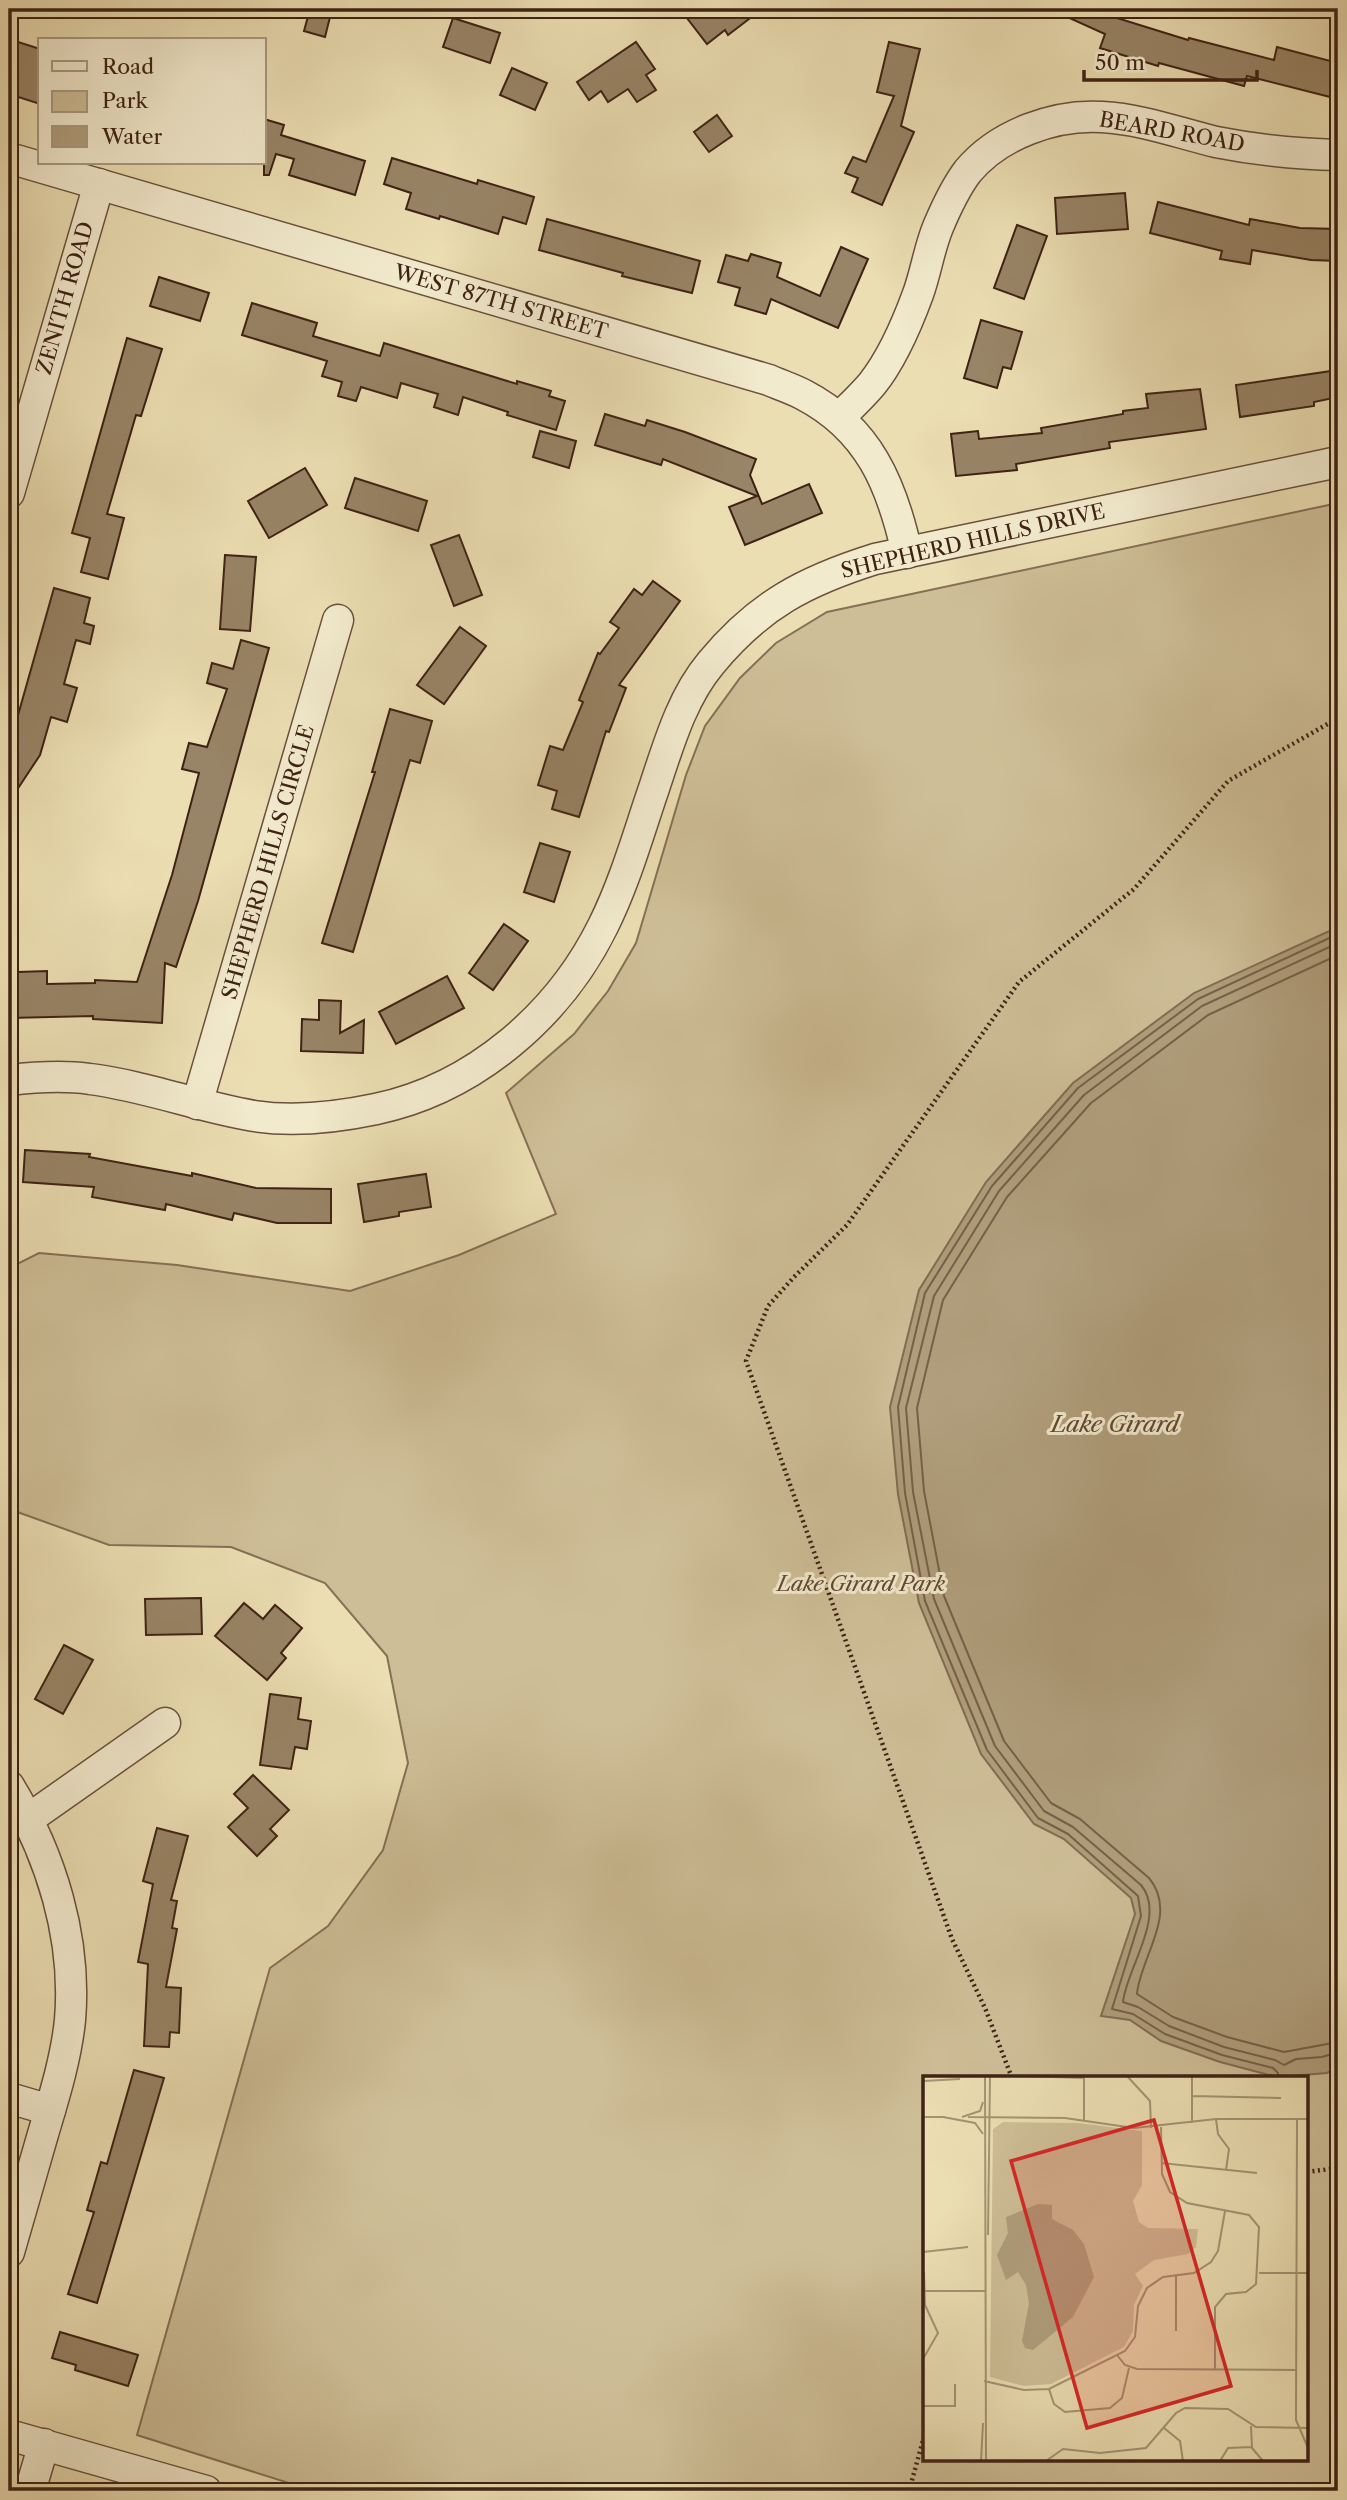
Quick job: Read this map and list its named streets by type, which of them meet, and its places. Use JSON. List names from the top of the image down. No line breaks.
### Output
{"streets":{"street":["BEARD ROAD","ZENITH ROAD","WEST 87TH STREET","SHEPHERD HILLS DRIVE","SHEPHERD HILLS CIRCLE"]},"crossings":[["BEARD ROAD","WEST 87TH STREET"],["ZENITH ROAD","WEST 87TH STREET"],["WEST 87TH STREET","SHEPHERD HILLS DRIVE"],["SHEPHERD HILLS DRIVE","SHEPHERD HILLS CIRCLE"]],"water":["Lake Girard"],"parks":["Lake Girard Park"],"legend":["Road","Park","Water"],"scale_bar":"50 m"}
